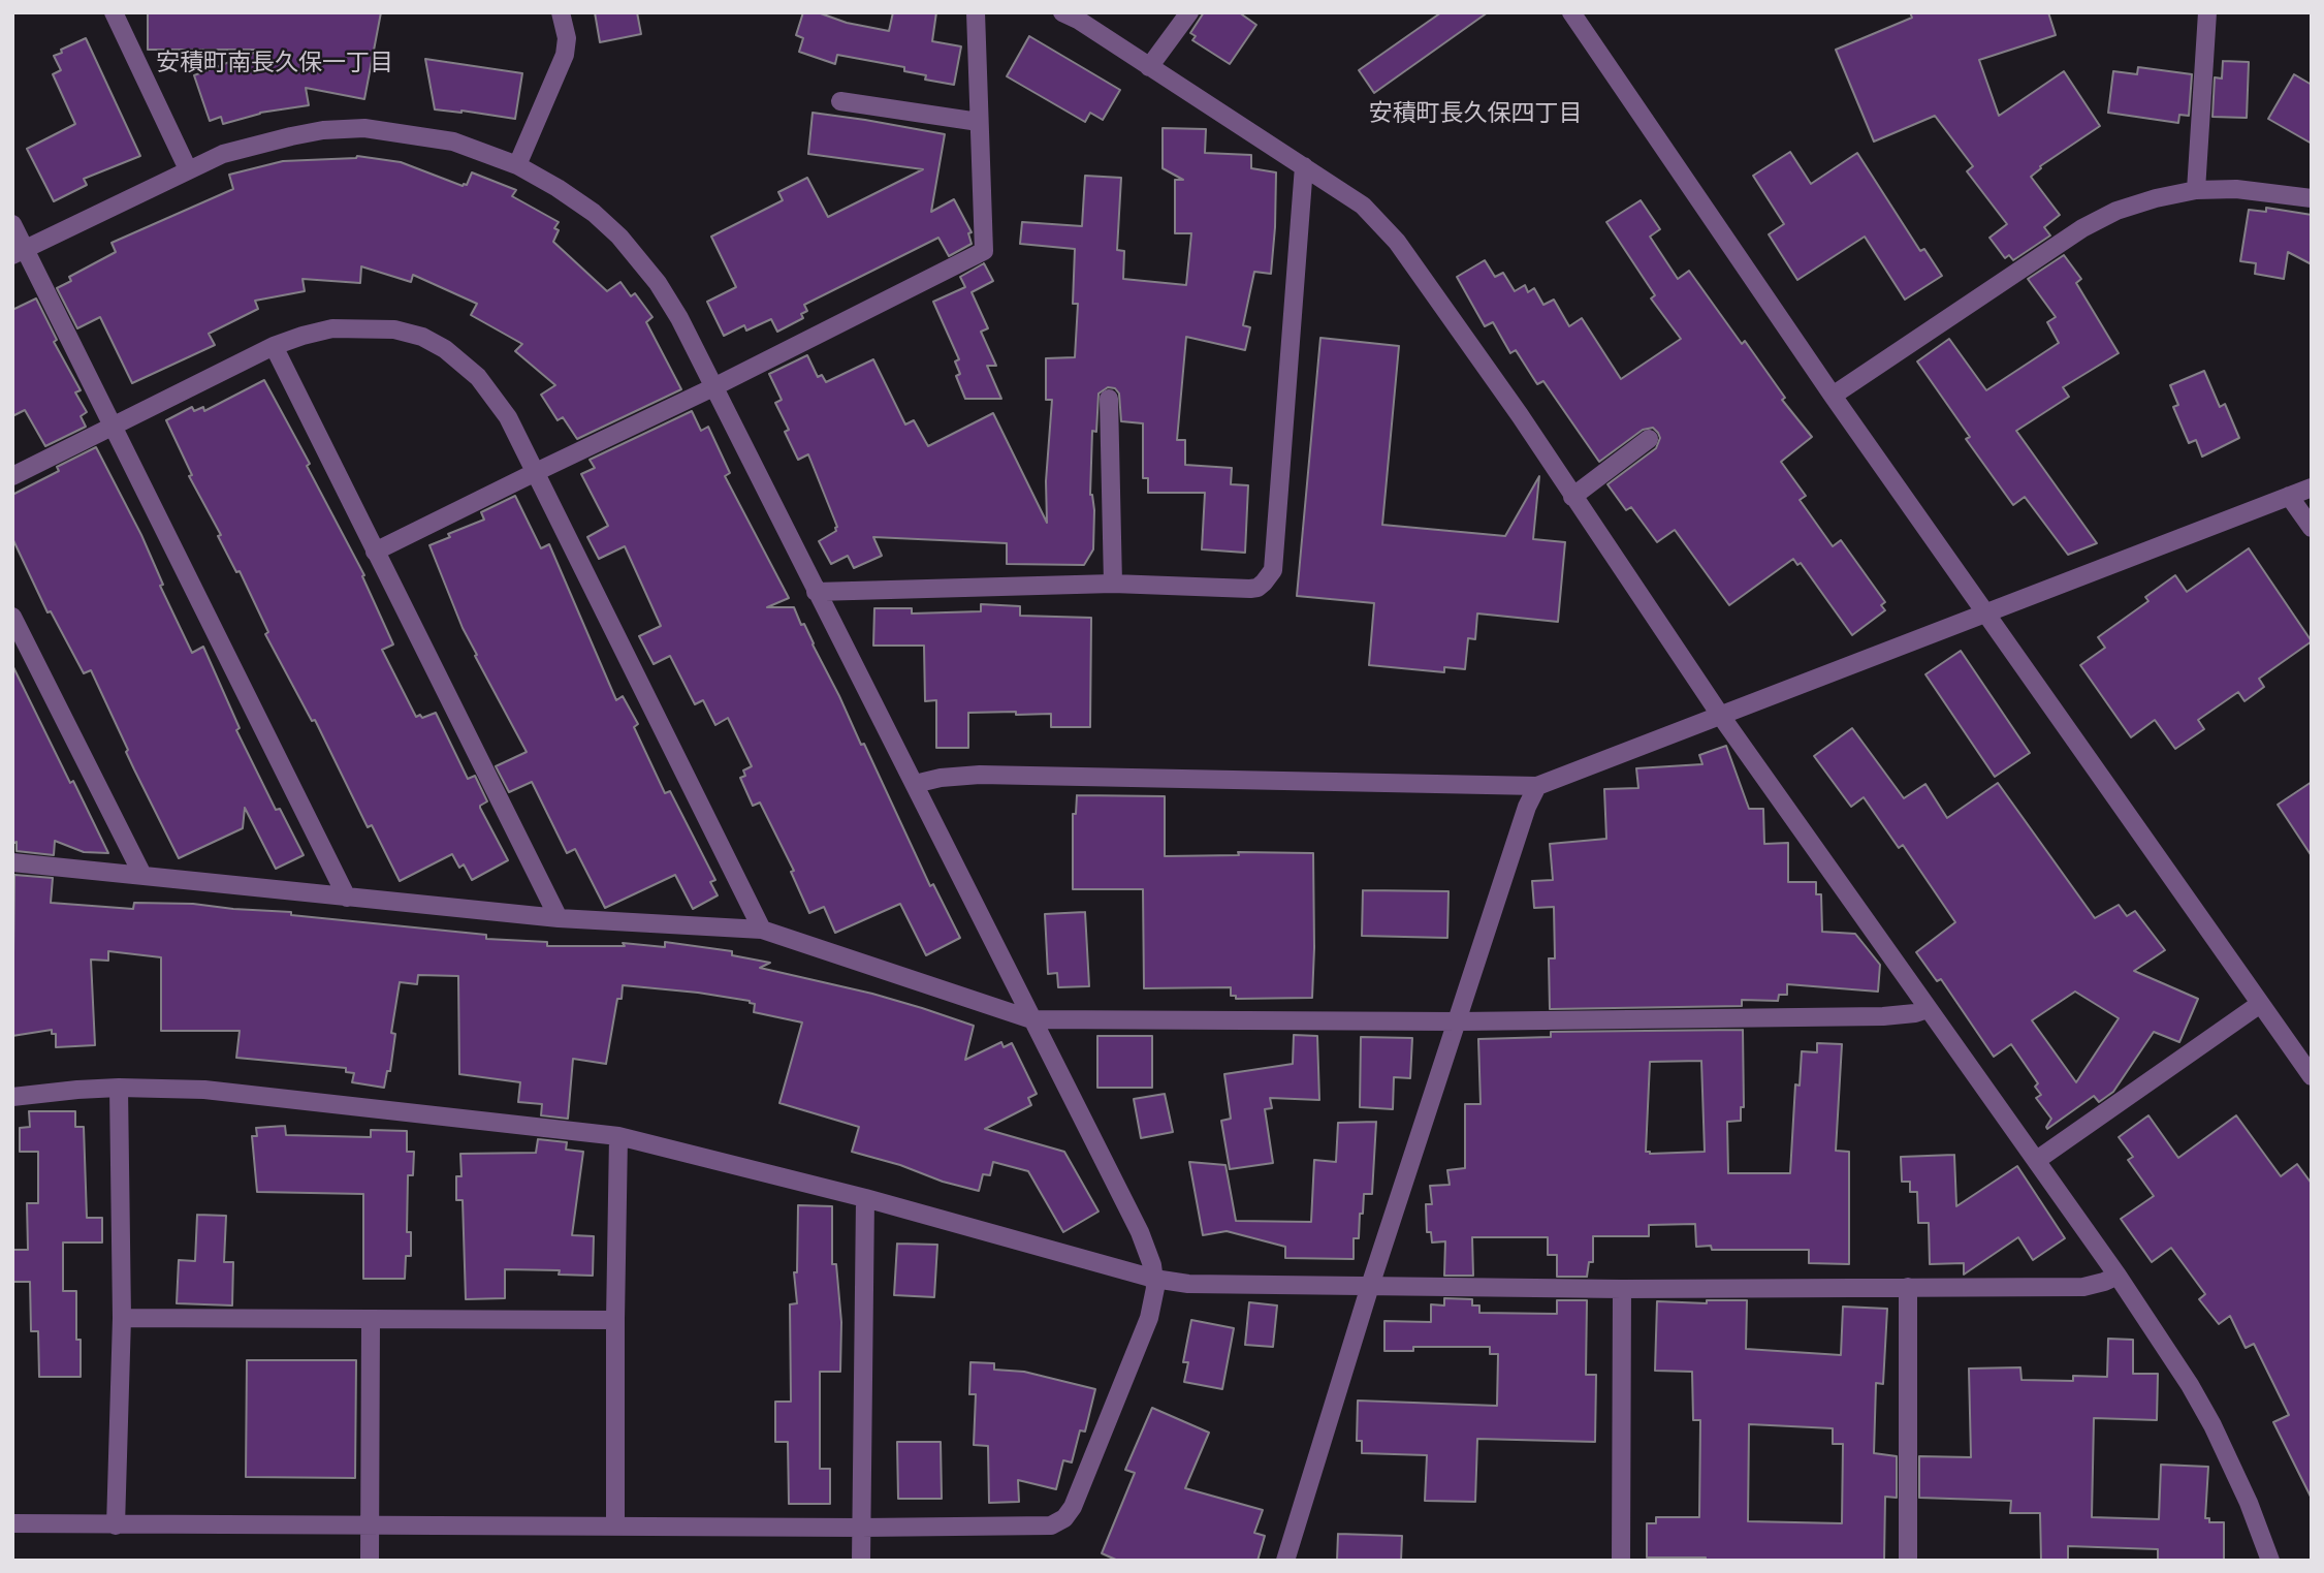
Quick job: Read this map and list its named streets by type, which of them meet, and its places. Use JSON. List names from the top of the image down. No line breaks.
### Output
{"districts":["安積町南長久保一丁目","安積町長久保四丁目"]}
